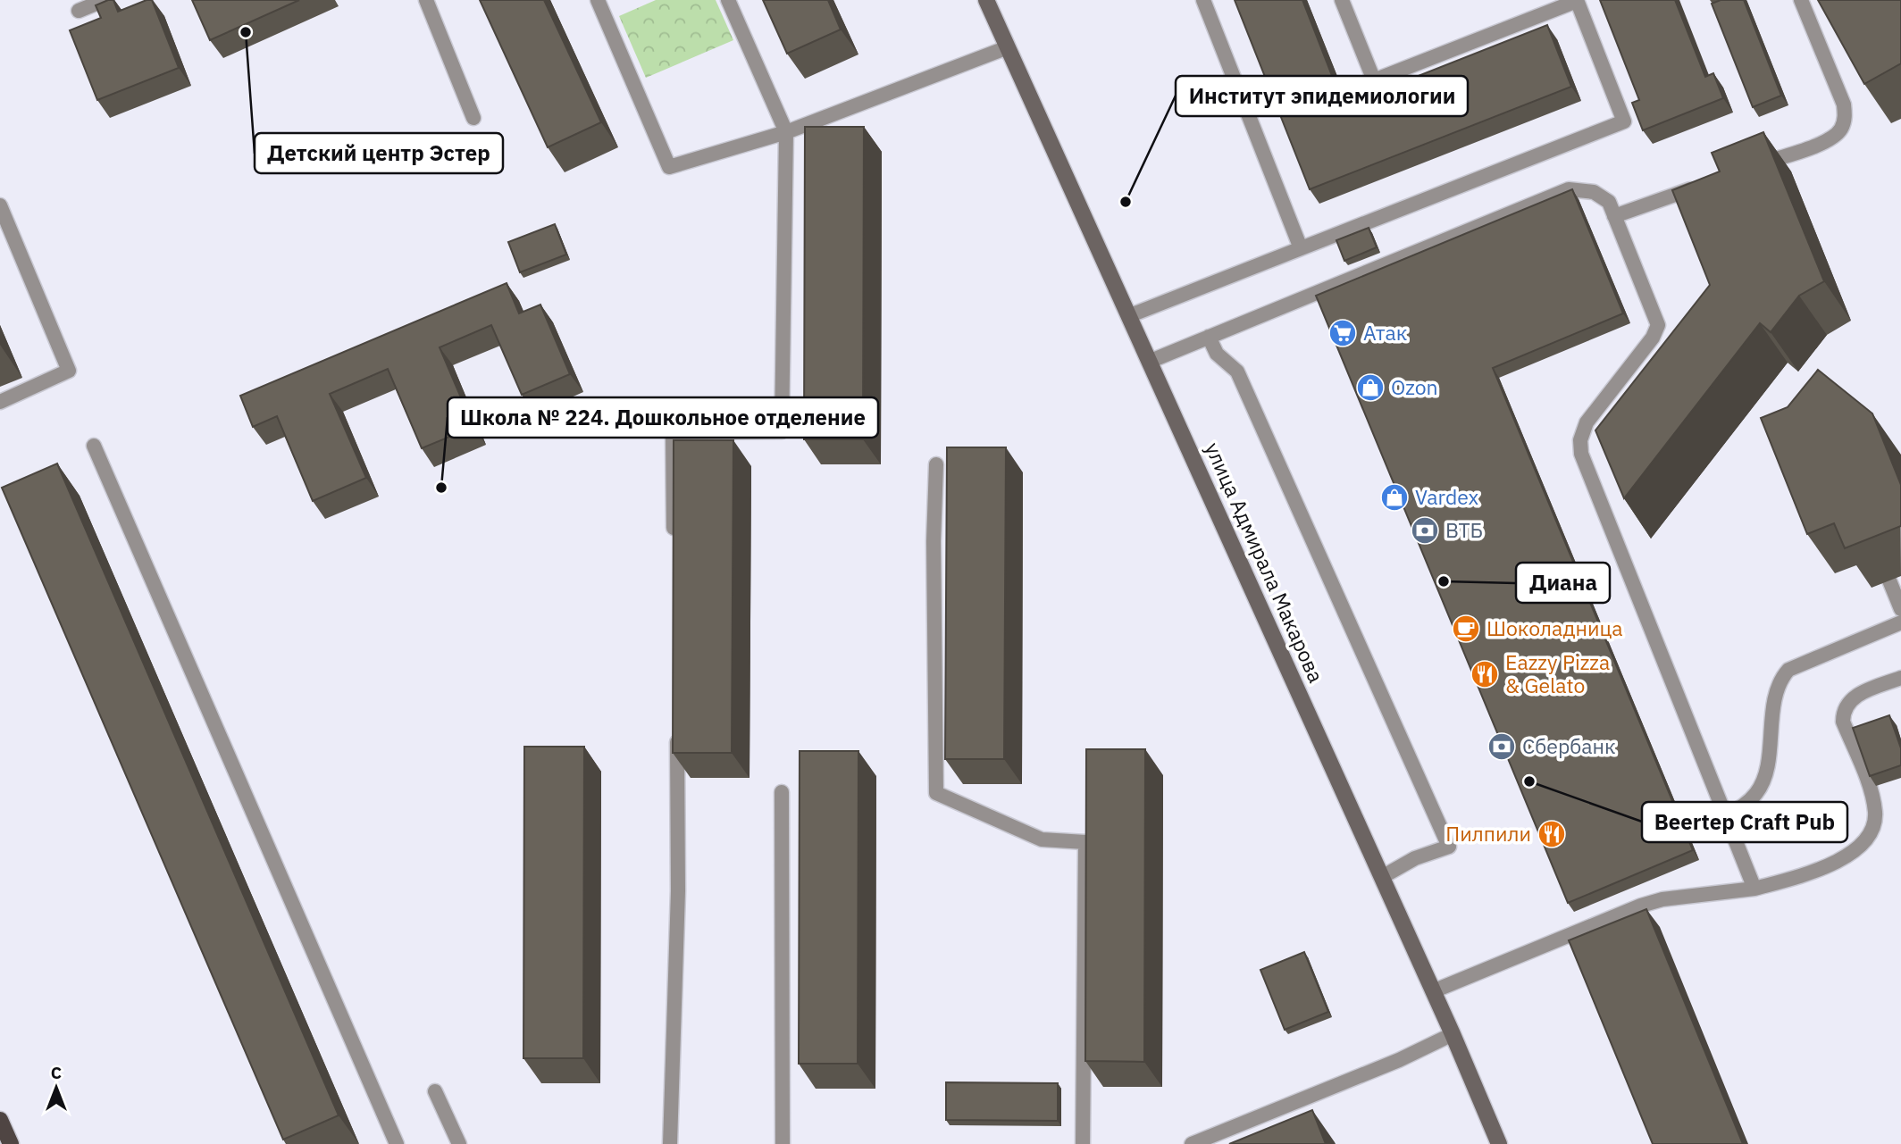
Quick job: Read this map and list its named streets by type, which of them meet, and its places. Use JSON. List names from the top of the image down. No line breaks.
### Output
{"streets":{"street":["улица Адмирала Макарова"]},"places":{"other":["Детский центр Эстер","Институт эпидемиологии","Школа № 224. Дошкольное отделение","Диана","Beertep Craft Pub"],"supermarket":["Атак"],"shop":["Ozon","Vardex"],"bank":["ВТБ","Сбербанк"],"cafe":["Шоколадница"],"restaurant":["Eazzy Pizza & Gelato","Пилпили"]},"north":"top"}
